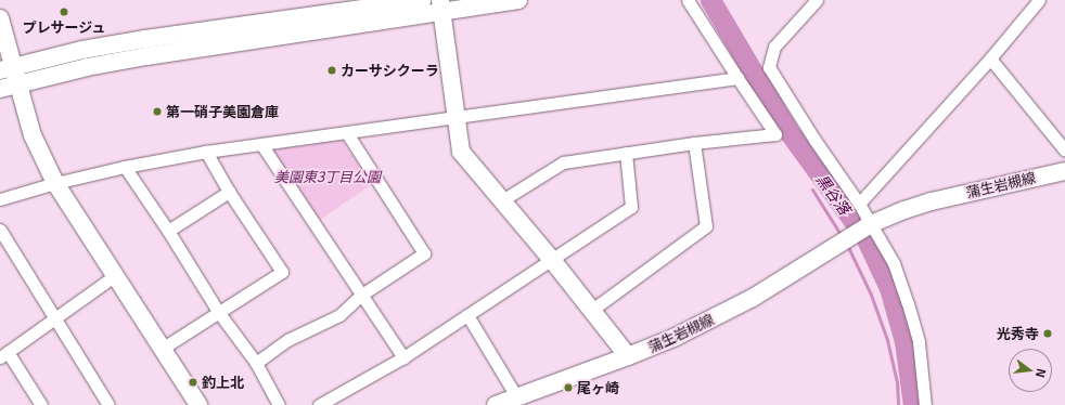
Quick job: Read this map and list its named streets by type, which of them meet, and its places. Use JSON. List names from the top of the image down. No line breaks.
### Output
{"streets":{"street":["蒲生岩槻線"]},"water":["黒谷落"],"parks":["美園東3丁目公園"],"places":["プレサージュ","カーサシクーラ","第一硝子美園倉庫","光秀寺","釣上北","尾ヶ崎"],"north":"right"}
